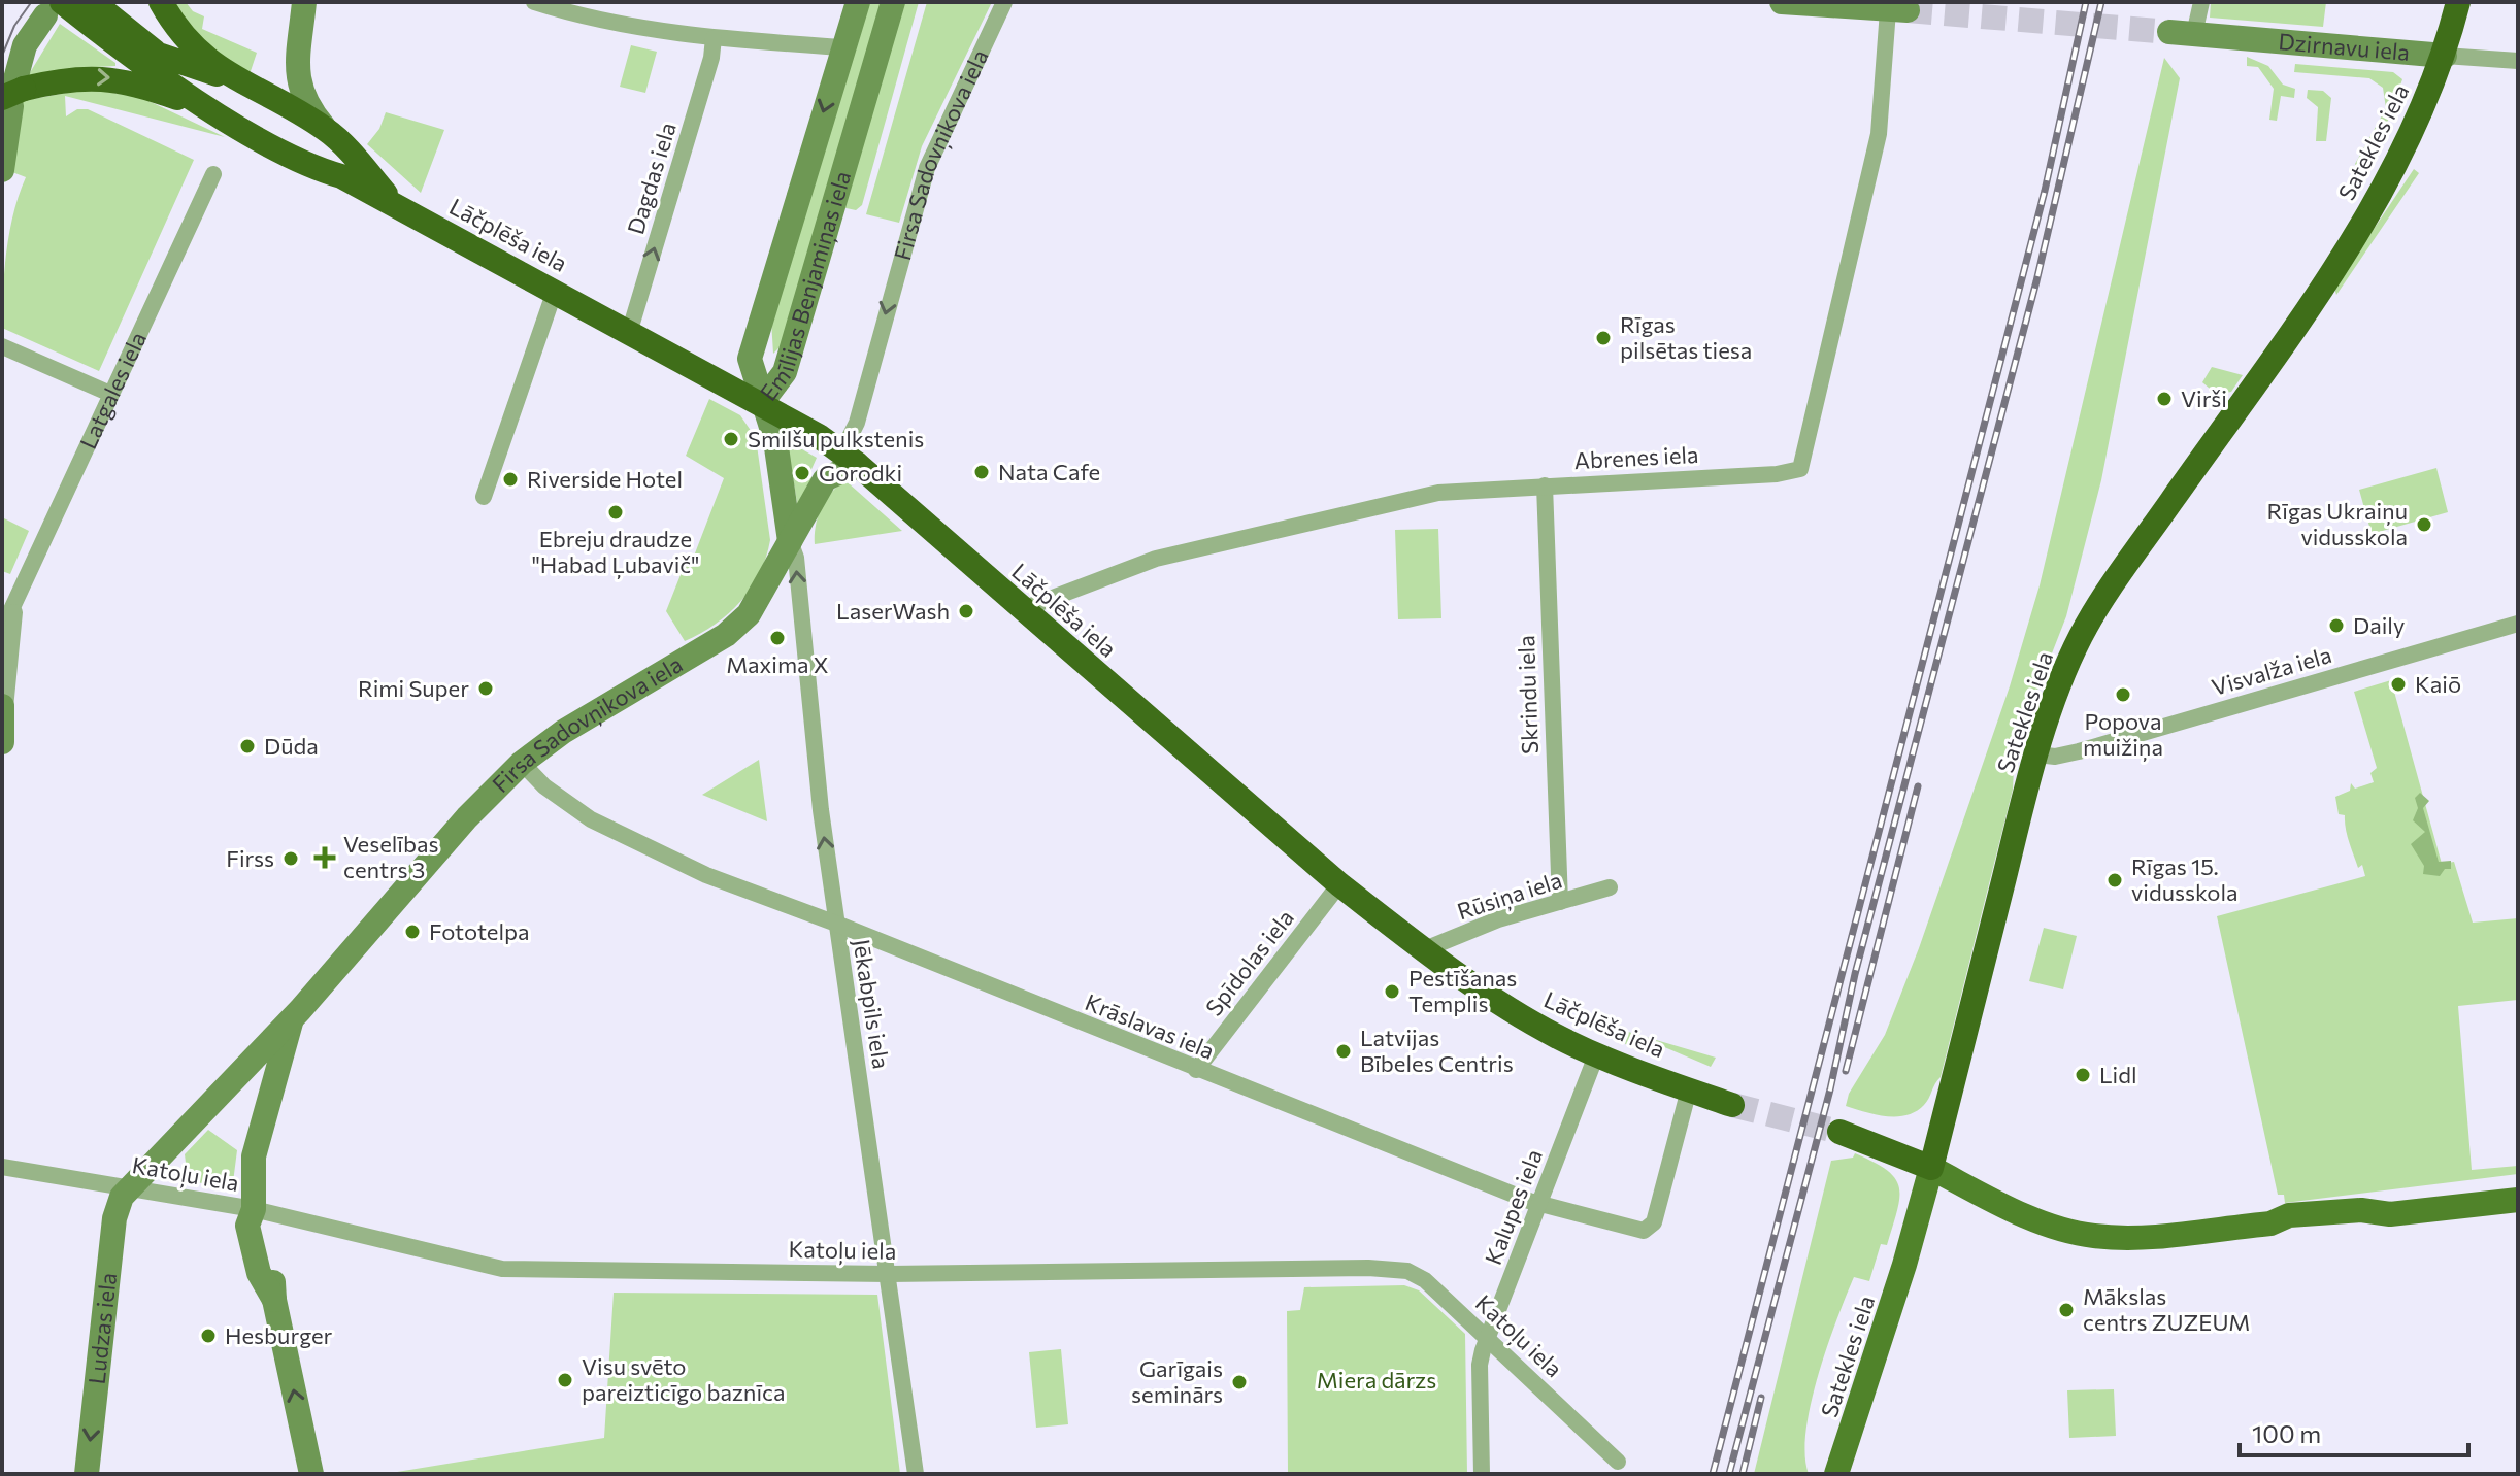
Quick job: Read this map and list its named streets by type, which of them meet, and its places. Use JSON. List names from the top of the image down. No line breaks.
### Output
{"streets":{"highway":["Satekles iela","Lāčplēša iela"],"street":["Dzirnavu iela","Firsa Sadovņikova iela","Dagdas iela","Emīlijas Benjamiņas iela","Latgales iela","Abrenes iela","Visvalža iela","Skrindu iela","Rūsiņa iela","Spīdolas iela","Jēkabpils iela","Krāslavas iela","Katoļu iela","Kalupes iela","Ludzas iela"]},"crossings":[["Dzirnavu iela","Satekles iela"],["Satekles iela","Visvalža iela"],["Firsa Sadovņikova iela","Lāčplēša iela"],["Firsa Sadovņikova iela","Jēkabpils iela"],["Firsa Sadovņikova iela","Krāslavas iela"],["Firsa Sadovņikova iela","Katoļu iela"],["Firsa Sadovņikova iela","Ludzas iela"],["Dagdas iela","Lāčplēša iela"],["Lāčplēša iela","Emīlijas Benjamiņas iela"],["Lāčplēša iela","Abrenes iela"],["Lāčplēša iela","Rūsiņa iela"],["Lāčplēša iela","Spīdolas iela"],["Lāčplēša iela","Krāslavas iela"],["Lāčplēša iela","Kalupes iela"],["Abrenes iela","Skrindu iela"],["Skrindu iela","Rūsiņa iela"],["Spīdolas iela","Krāslavas iela"],["Jēkabpils iela","Krāslavas iela"],["Jēkabpils iela","Katoļu iela"],["Krāslavas iela","Kalupes iela"],["Katoļu iela","Kalupes iela"],["Katoļu iela","Ludzas iela"]],"one_way":["Dagdas iela","Jēkabpils iela","Ludzas iela"],"parks":["Miera dārzs"],"places":{"other":["Rīgas pilsētas tiesa","Virši","Smilšu pulkstenis","Nata Cafe","Gorodki","Riverside Hotel","Ebreju draudze \"Habad Ļubavič\"","Rīgas Ukraiņu vidusskola","LaserWash","Daily","Maxima X","Kaiō","Rimi Super","Popova muižiņa","Dūda","Firss","Rīgas 15. vidusskola","Fototelpa","Pestīšanas Templis","Latvijas Bībeles Centris","Lidl","Mākslas centrs ZUZEUM","Hesburger","Visu svēto pareizticīgo baznīca","Garīgais seminārs"],"health":["Veselības centrs 3"]},"scale_bar":"100 m"}
